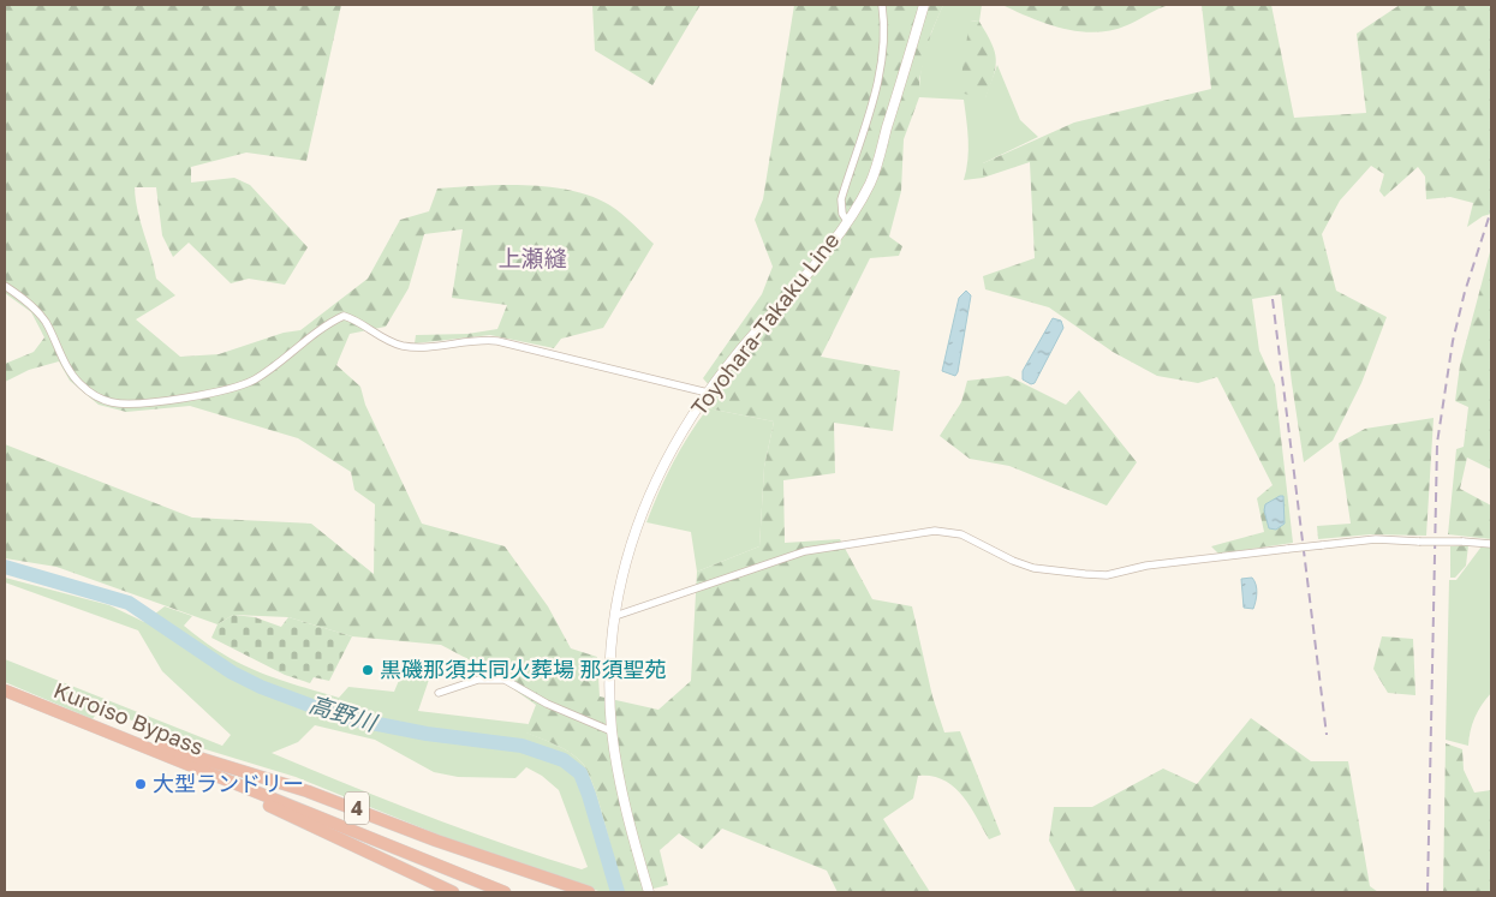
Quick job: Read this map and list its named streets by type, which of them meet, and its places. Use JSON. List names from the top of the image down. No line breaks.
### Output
{"streets":{"highway":["Kuroiso Bypass","4"],"main road":["Toyohara-Takaku Line"]},"crossings":[["Kuroiso Bypass","4"]],"districts":["上瀬縫"],"water":["高野川"],"places":["黒磯那須共同火葬場 那須聖苑","大型ランドリー"]}
